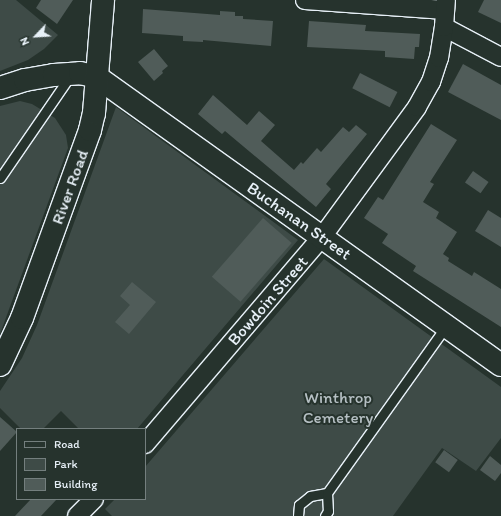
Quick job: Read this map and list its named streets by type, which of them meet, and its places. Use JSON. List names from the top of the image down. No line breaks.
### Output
{"streets":{"street":["River Road","Buchanan Street","Bowdoin Street"]},"crossings":[["River Road","Buchanan Street"],["Buchanan Street","Bowdoin Street"]],"parks":["Winthrop Cemetery"],"legend":["Road","Park","Building"],"north":"bottom left"}
